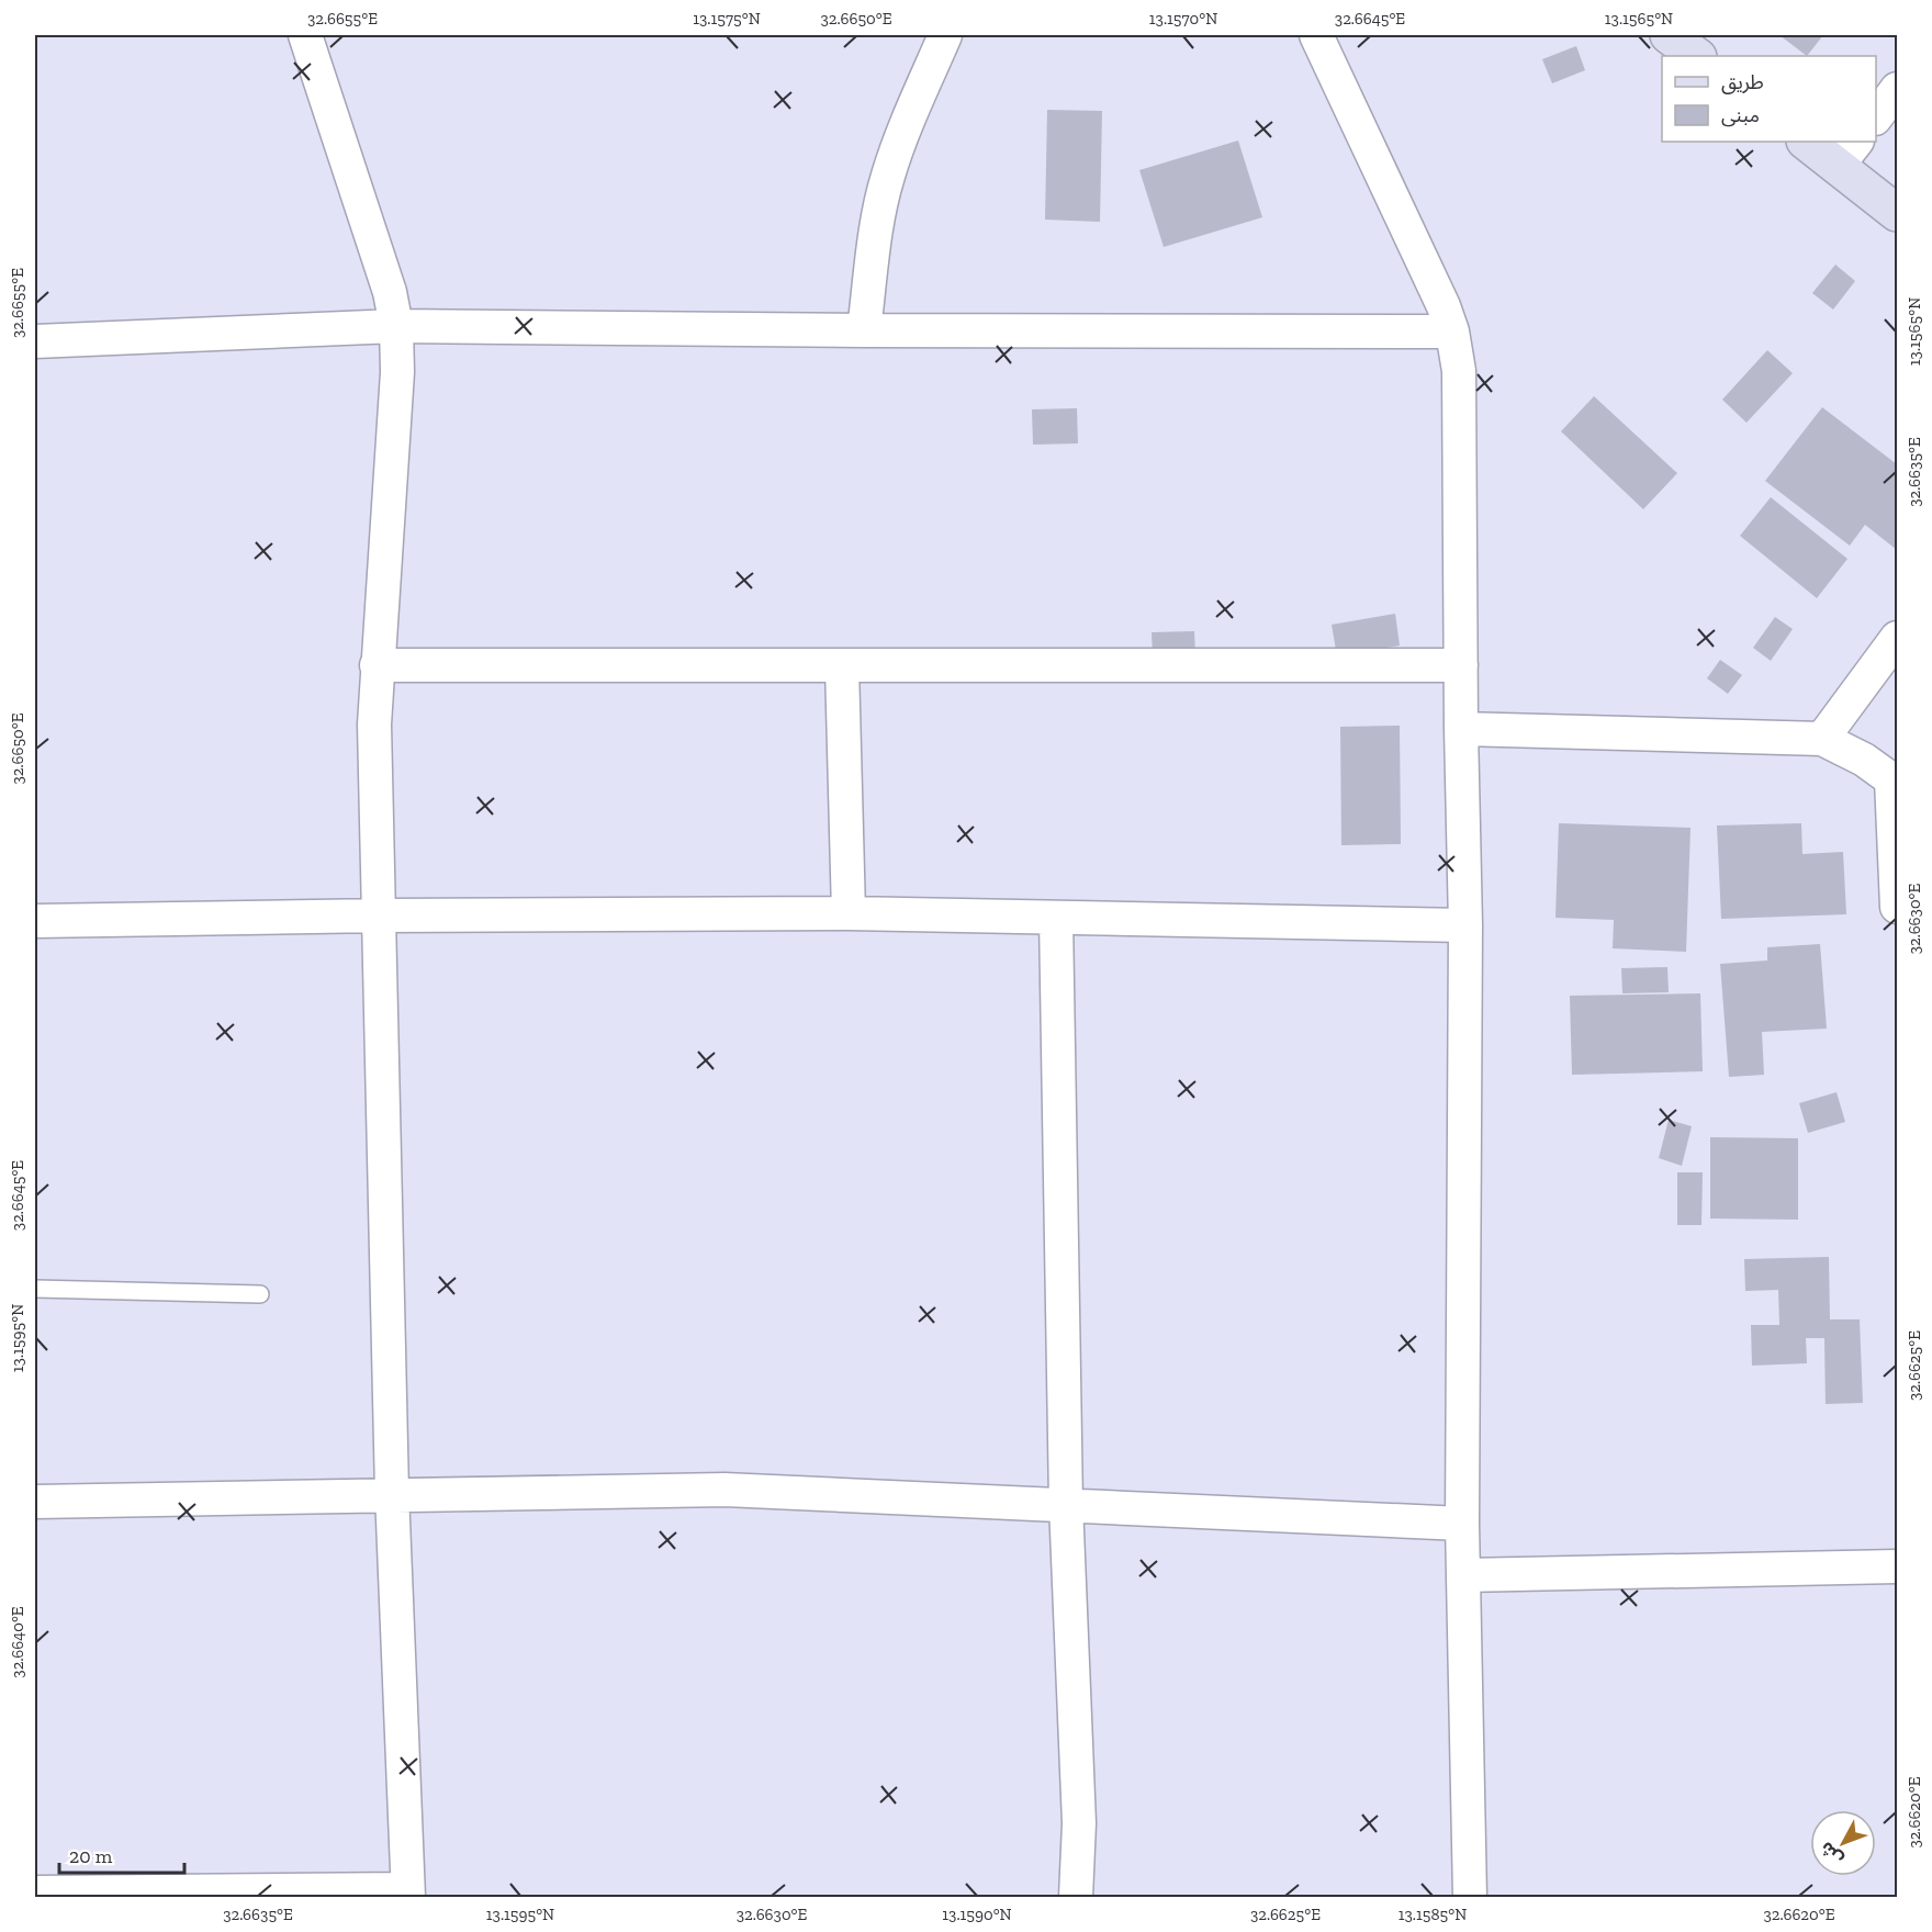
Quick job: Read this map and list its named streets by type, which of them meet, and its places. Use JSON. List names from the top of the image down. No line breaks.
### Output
{"legend":["طريق","مبنى"],"scale_bar":"20 m","north":"bottom left","coordinates":["32.6655°E","13.1575°N","32.6650°E","13.1570°N","32.6645°E","13.1565°N","32.6635°E","32.6630°E","13.1595°N","32.6625°E","32.6640°E","32.6620°E","13.1590°N","13.1585°N"]}
